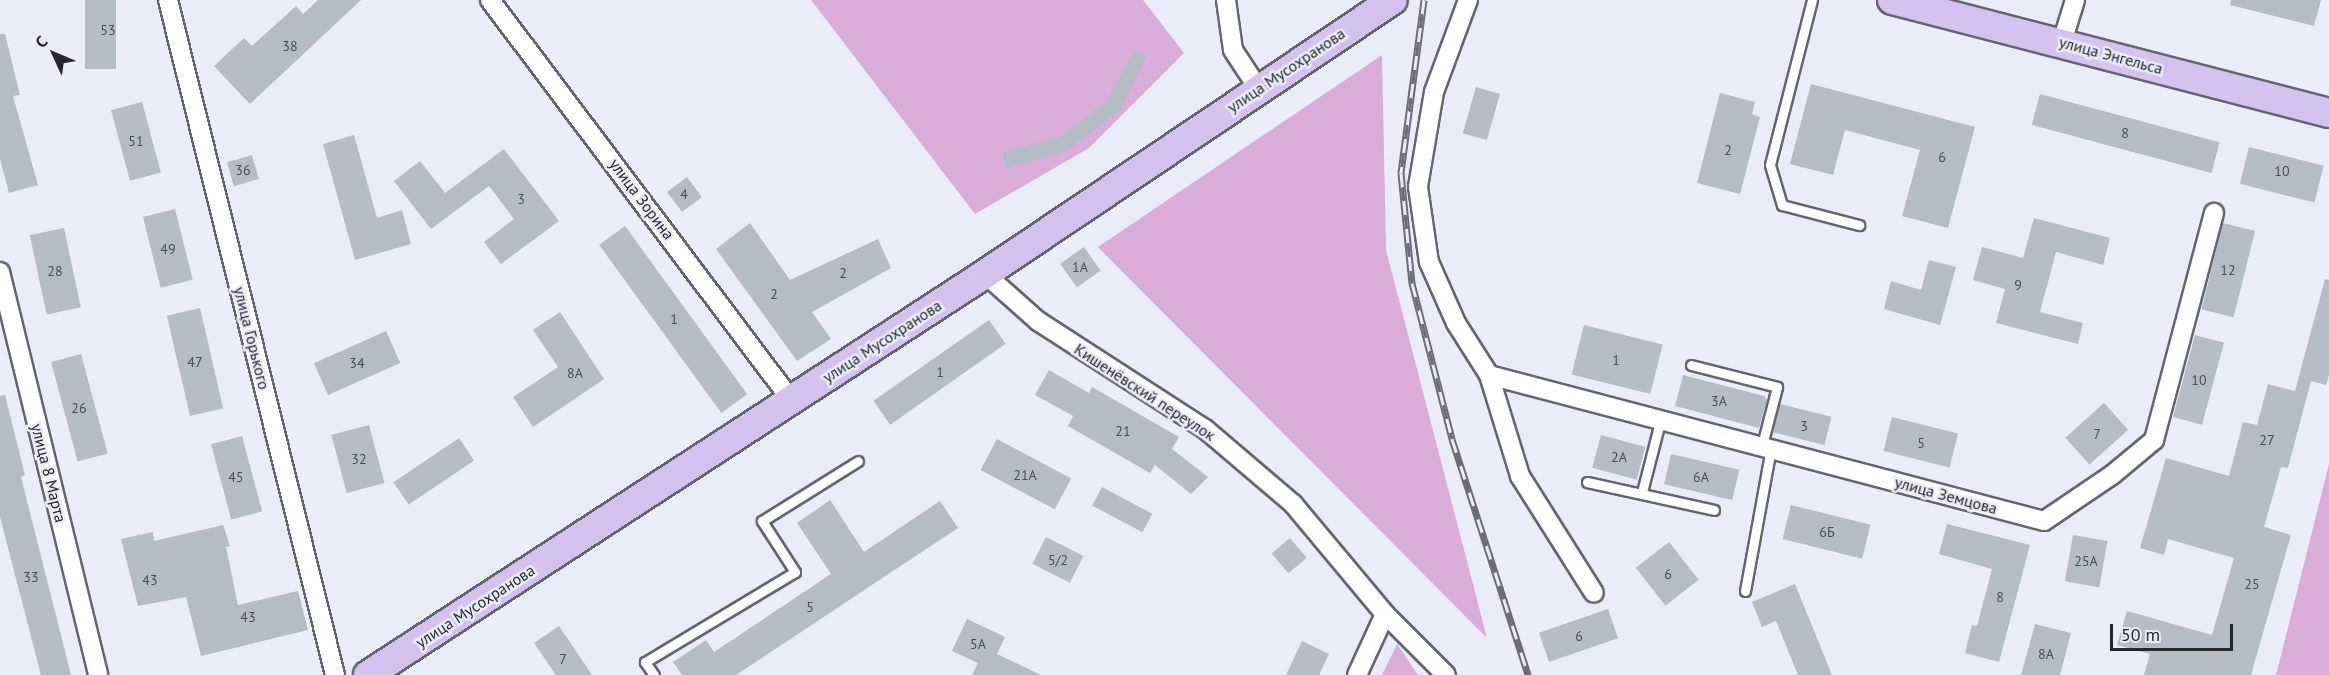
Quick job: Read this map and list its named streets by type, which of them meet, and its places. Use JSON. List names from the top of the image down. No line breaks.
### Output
{"streets":{"main road":["улица Энгельса","улица Мусохранова"],"street":["улица Зорина","улица Горького","Кишенёвский переулок","улица 8 Марта","улица Земцова"]},"crossings":[["улица Мусохранова","улица Зорина"],["улица Мусохранова","Кишенёвский переулок"]],"house_numbers":["53","38","8","51","2","6","36","10","4","3","49","1А","12","28","2","9","2","1","1","47","34","1","8А","10","3А","26","3","21","7","27","5","2А","32","21А","45","6А","6Б","5/2","25А","6","33","43","25","8","5","43","6","5А","8А","7"],"scale_bar":"50 m","north":"top left"}
